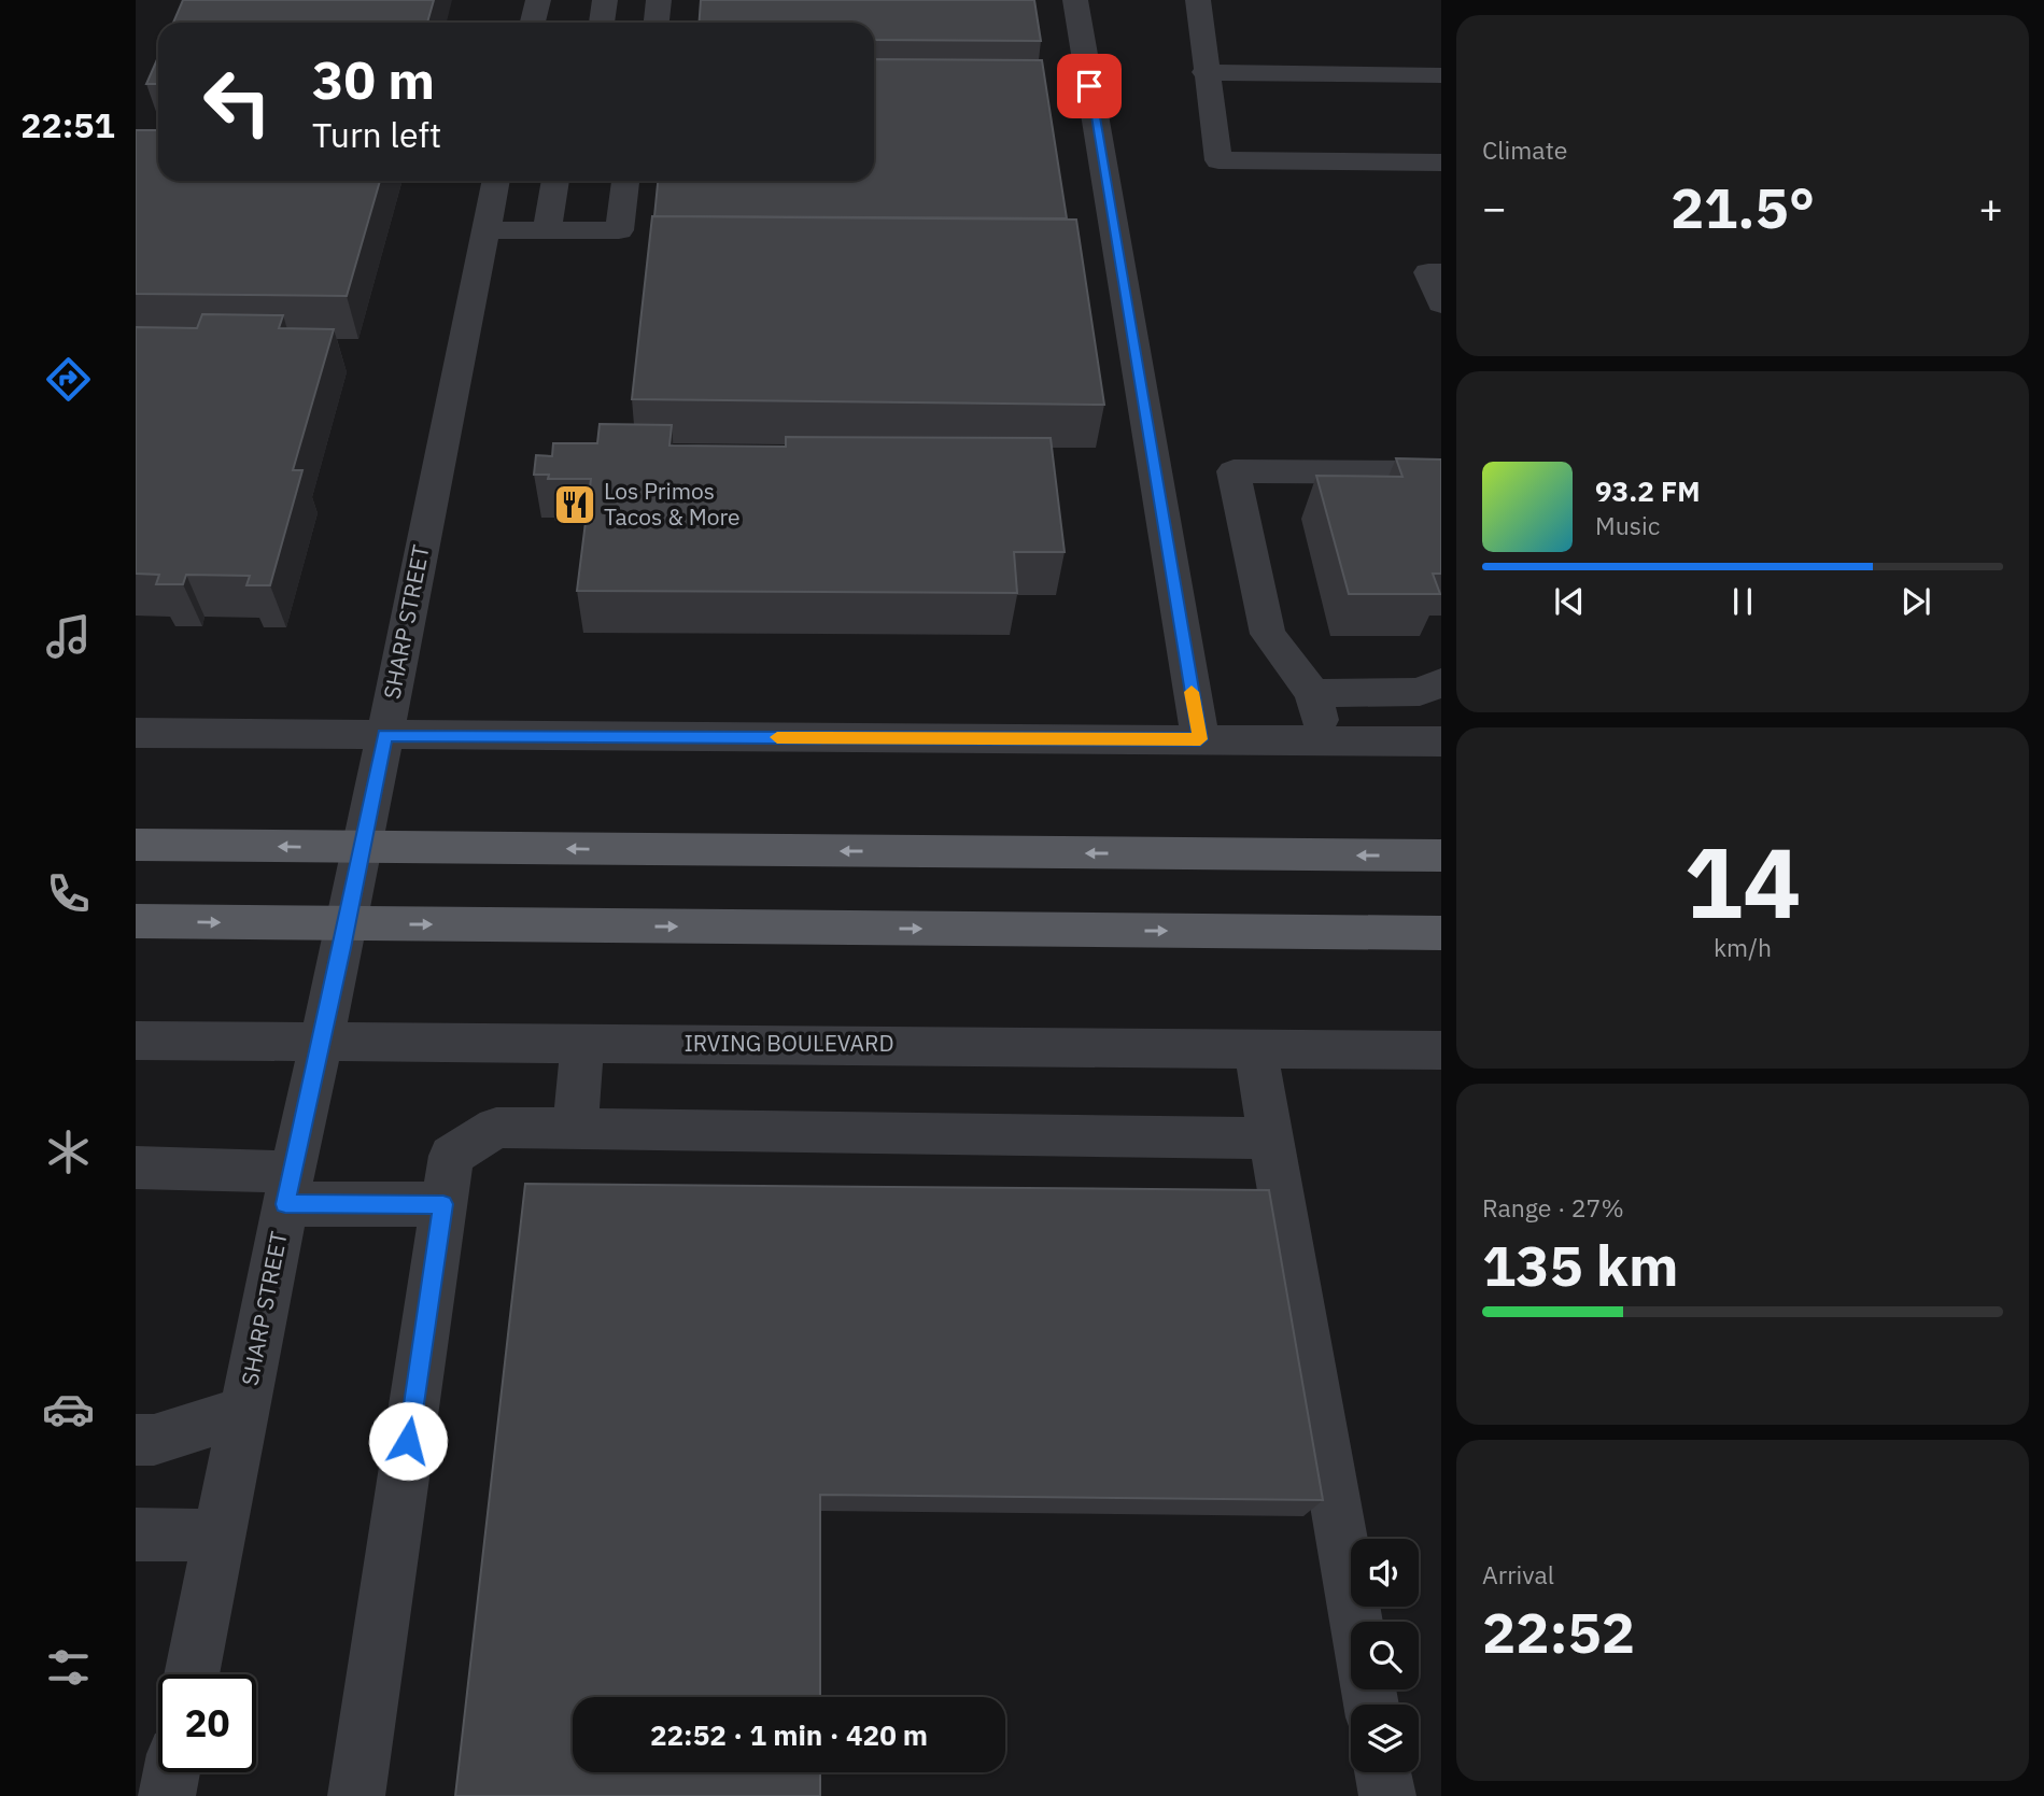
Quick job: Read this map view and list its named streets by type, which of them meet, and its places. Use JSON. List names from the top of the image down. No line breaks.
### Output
{"streets":{"street":["SHARP STREET","IRVING BOULEVARD"]},"crossings":[["SHARP STREET","IRVING BOULEVARD"]],"places":{"restaurant":["Los Primos Tacos & More"]},"page":{"tabs":"22:51","tile":["Climate",["14","km/h"],["Range · 27%","135 km"],["Arrival","22:52"]],"turn":["30 m","Turn left"],"heat":["−","21.5°","+"],"song":["93.2 FM","Music"],"limit":"20","trip":"22:52 · 1 min · 420 m"}}
